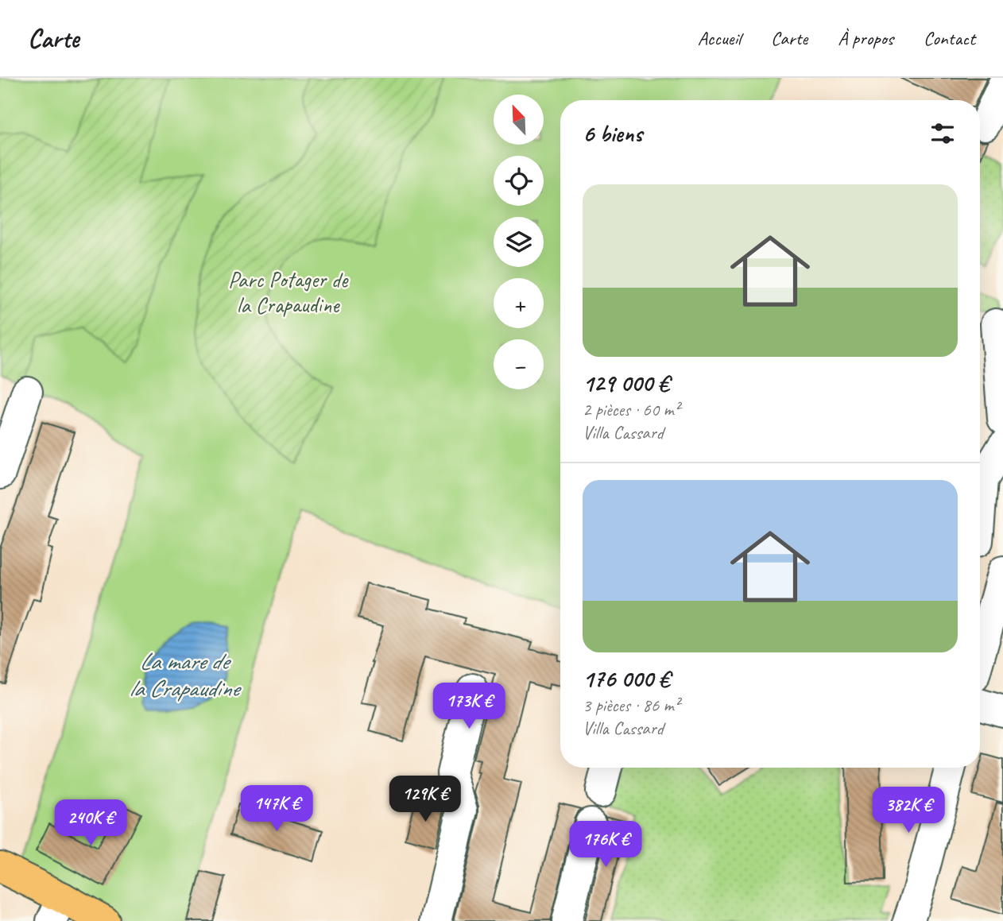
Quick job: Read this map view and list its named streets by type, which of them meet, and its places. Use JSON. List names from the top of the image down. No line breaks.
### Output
{"water":["La mare de la Crapaudine"],"parks":["Parc Potager de la Crapaudine"],"north":"top left","page":{"header":"Carte","nav":["Accueil","Carte","À propos","Contact"],"map_buttons":["+","−"],"heading":"6 biens","list":[{"name":"129 000 €","note":"2 pièces · 60 m² · Villa Cassard"},{"name":"176 000 €","note":"3 pièces · 86 m² · Villa Cassard"}],"price":["173K €","129K €","147K €","382K €","240K €","176K €"]}}
